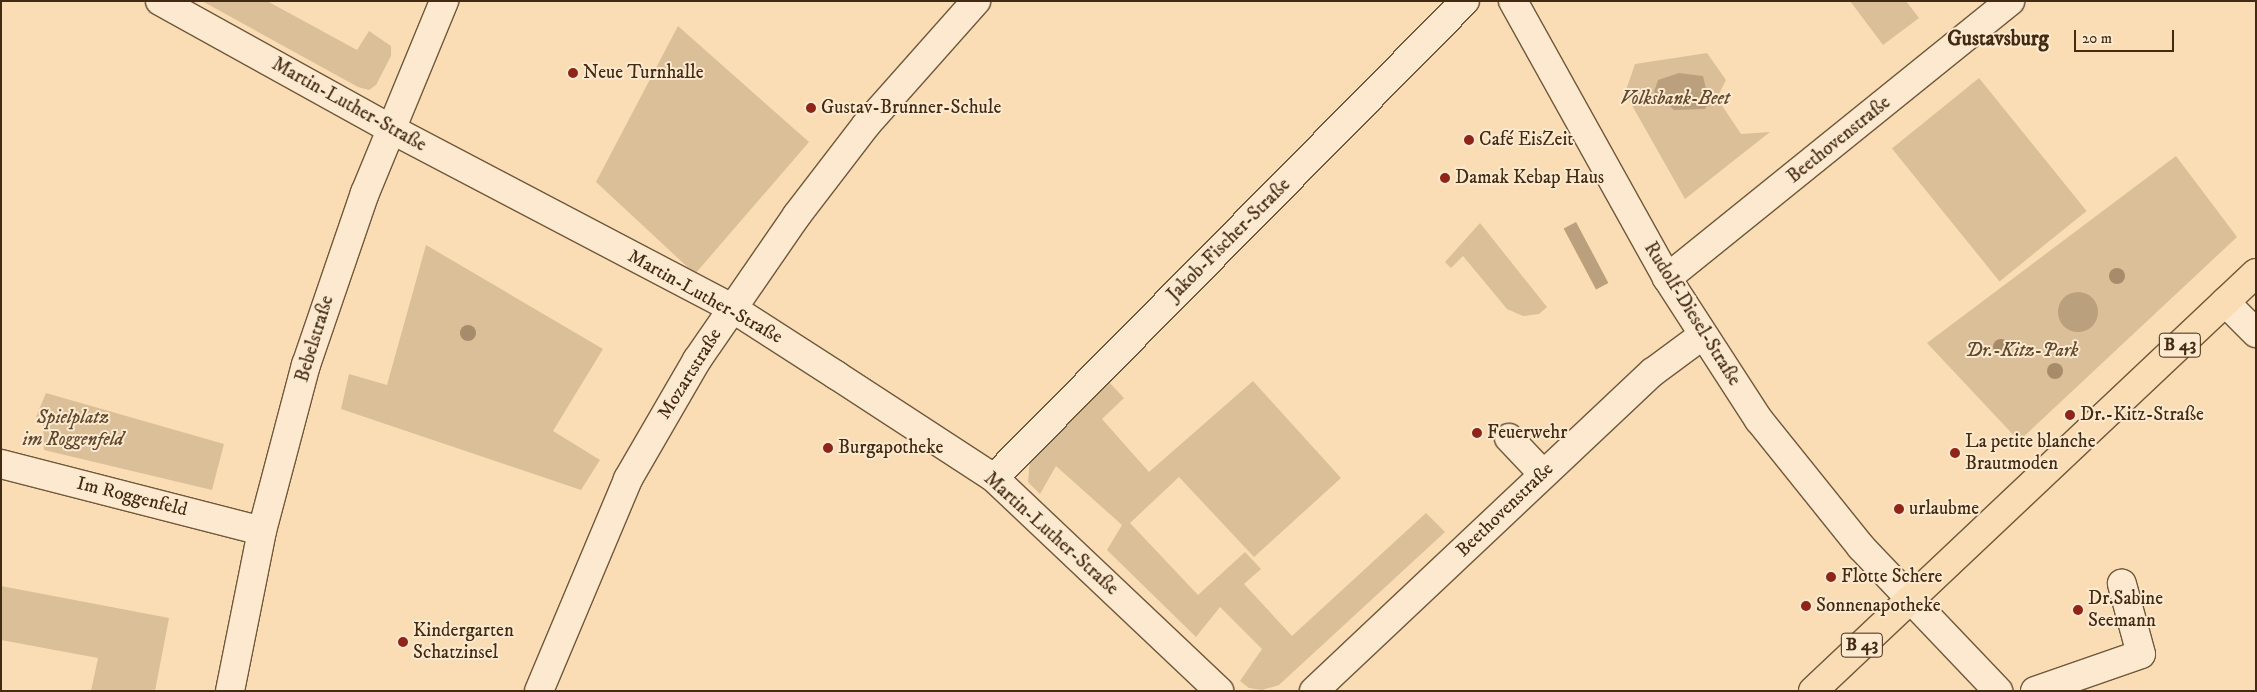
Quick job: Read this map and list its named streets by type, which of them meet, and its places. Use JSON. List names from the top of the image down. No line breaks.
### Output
{"streets":{"main road":["B 43"],"street":["Martin-Luther-Straße","Beethovenstraße","Jakob-Fischer-Straße","Rudolf-Diesel-Straße","Bebelstraße","Mozartstraße","Im Roggenfeld"]},"crossings":[["Martin-Luther-Straße","Jakob-Fischer-Straße"],["Martin-Luther-Straße","Bebelstraße"],["Martin-Luther-Straße","Mozartstraße"],["Beethovenstraße","Rudolf-Diesel-Straße"],["Rudolf-Diesel-Straße","B 43"],["Bebelstraße","Im Roggenfeld"]],"districts":["Gustavsburg"],"parks":["Volksbank-Beet","Dr.-Kitz-Park","Spielplatz im Roggenfeld"],"places":["Neue Turnhalle","Gustav-Brunner-Schule","Café EisZeit","Damak Kebap Haus","Dr.-Kitz-Straße","Feuerwehr","Burgapotheke","La petite blanche Brautmoden","urlaubme","Flotte Schere","Sonnenapotheke","Dr.Sabine Seemann","Kindergarten Schatzinsel"],"scale_bar":"20 m"}
